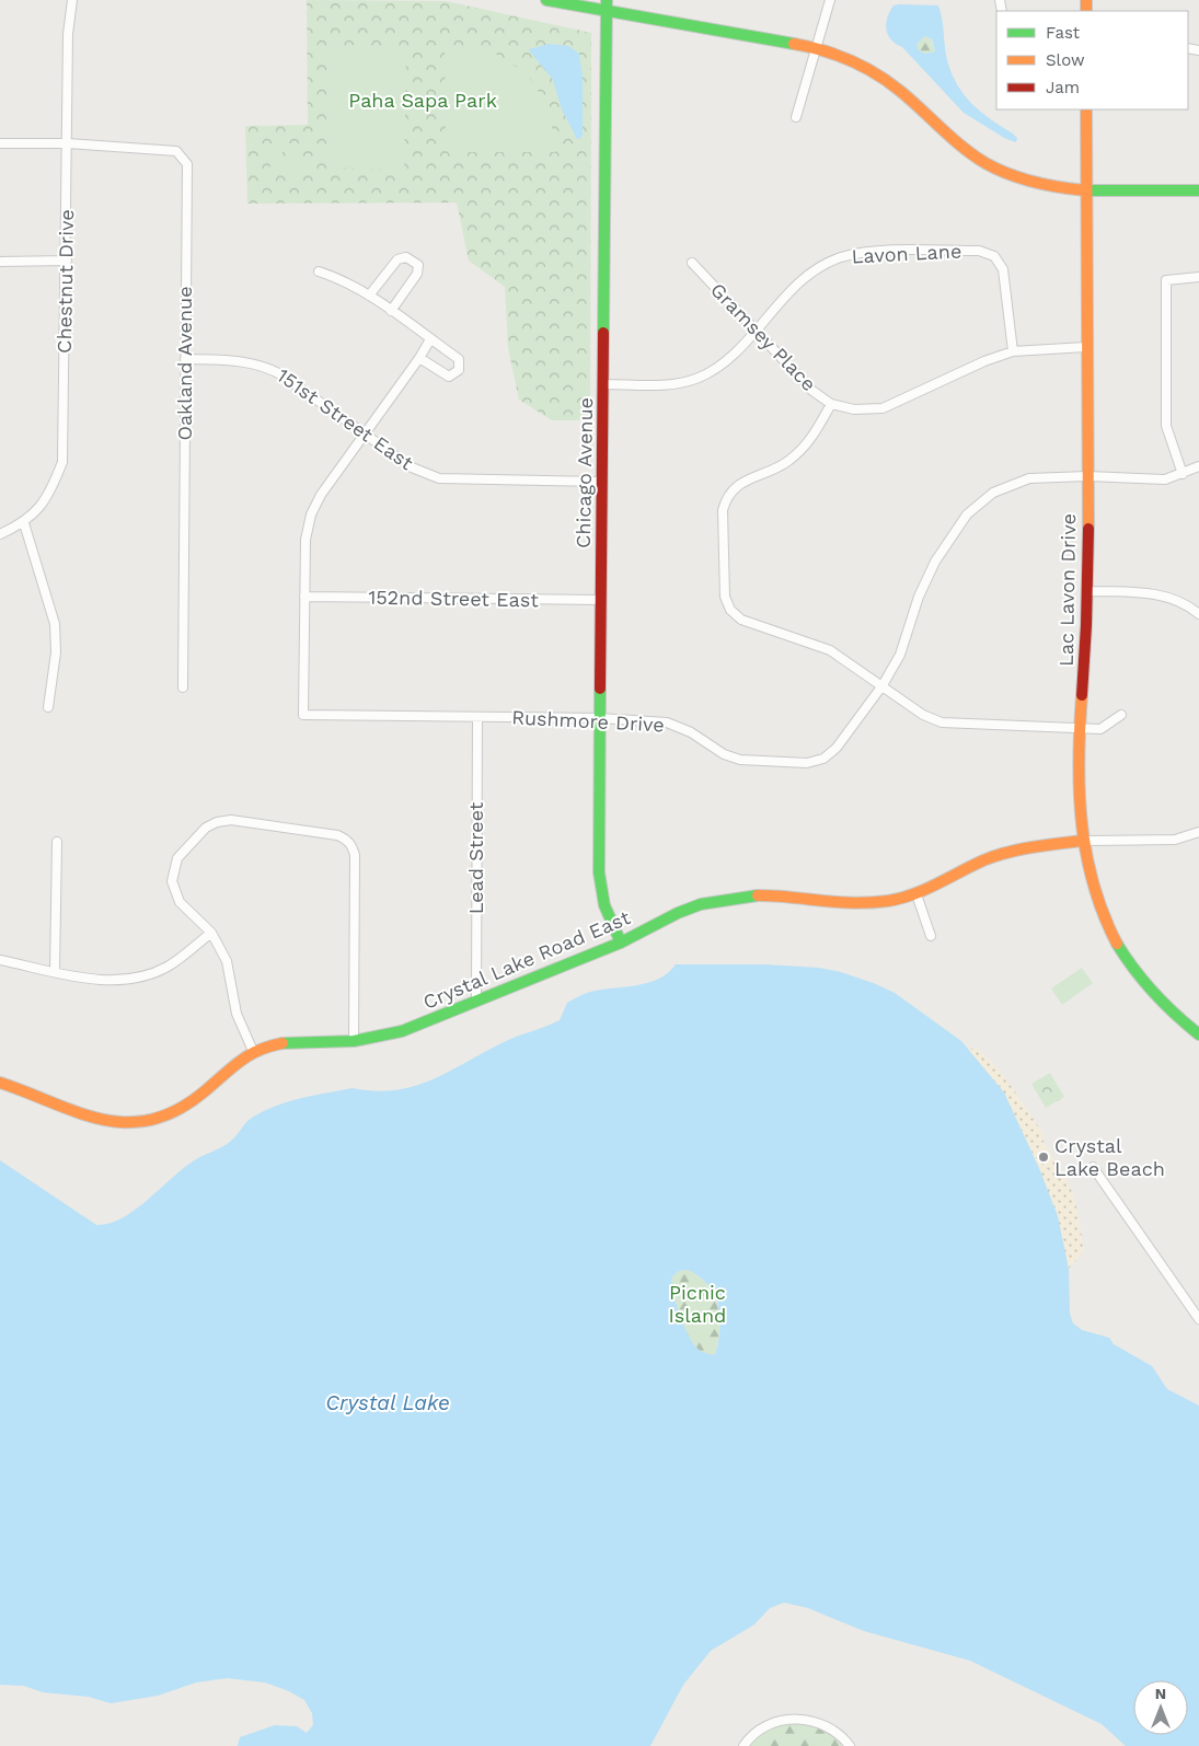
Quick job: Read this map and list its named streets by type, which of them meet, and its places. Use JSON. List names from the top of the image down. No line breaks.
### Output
{"streets":{"street":["Lavon Lane","Chestnut Drive","Gramsey Place","Oakland Avenue","151st Street East","Chicago Avenue","Lac Lavon Drive","152nd Street East","Rushmore Drive","Lead Street","Crystal Lake Road East"]},"crossings":[["Lavon Lane","Gramsey Place"],["Lavon Lane","Chicago Avenue"],["Chestnut Drive","Oakland Avenue"],["Gramsey Place","Lac Lavon Drive"],["Oakland Avenue","151st Street East"],["151st Street East","Chicago Avenue"],["Chicago Avenue","152nd Street East"],["Chicago Avenue","Rushmore Drive"],["Chicago Avenue","Crystal Lake Road East"],["Lac Lavon Drive","Rushmore Drive"],["Lac Lavon Drive","Crystal Lake Road East"],["152nd Street East","Rushmore Drive"],["Rushmore Drive","Lead Street"],["Lead Street","Crystal Lake Road East"]],"water":["Crystal Lake"],"parks":["Paha Sapa Park","Picnic Island"],"places":["Crystal Lake Beach"],"legend":["Fast","Slow","Jam"],"north":"top"}
